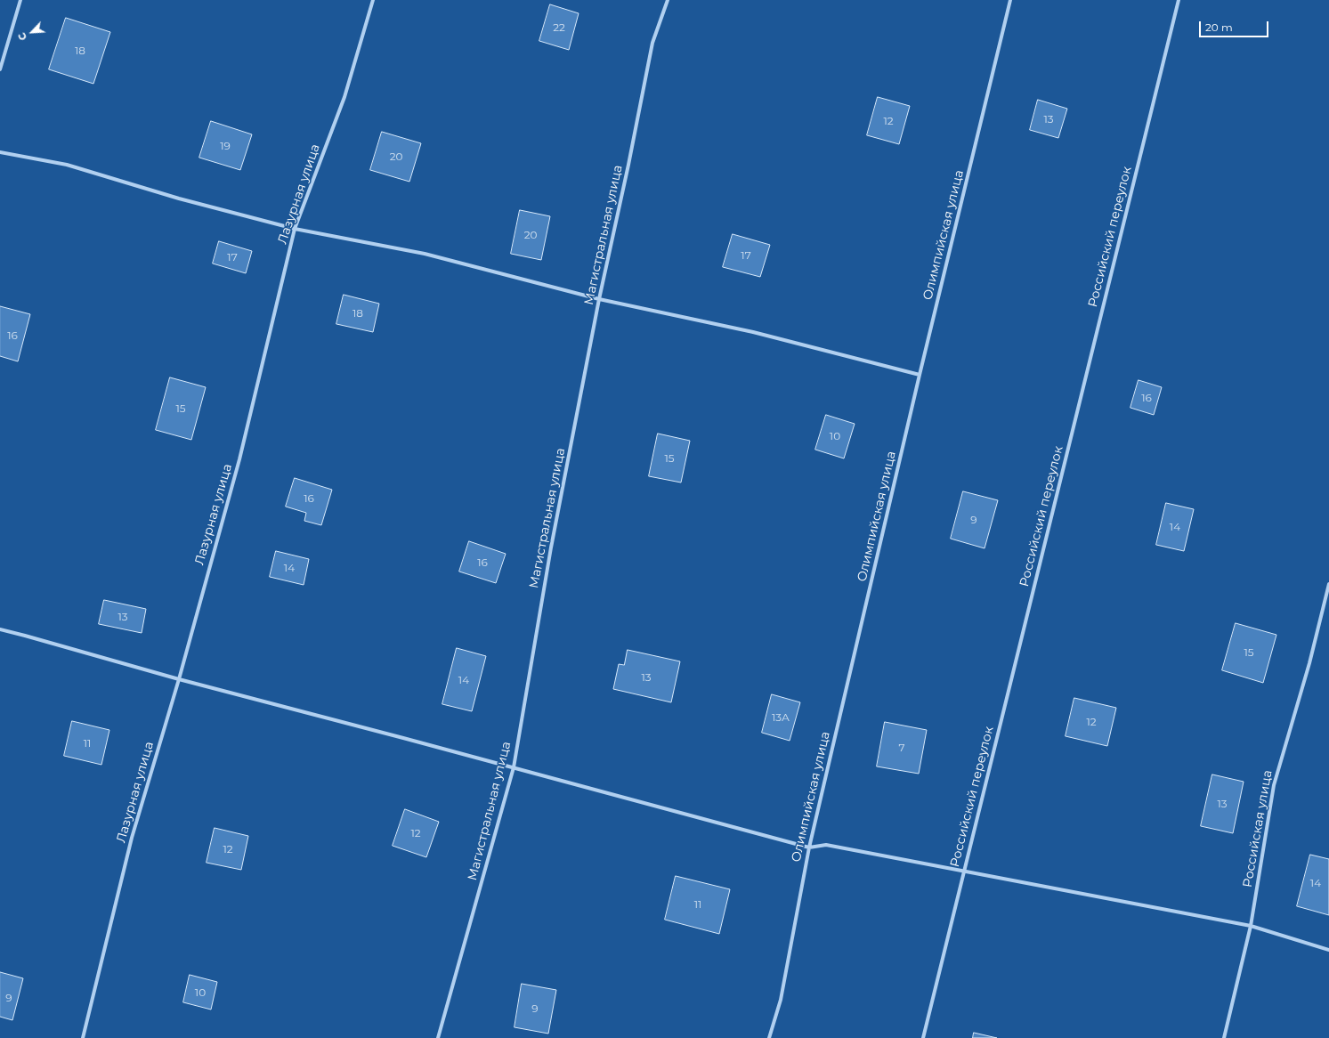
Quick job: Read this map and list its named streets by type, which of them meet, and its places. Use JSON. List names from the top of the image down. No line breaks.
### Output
{"streets":{"street":["Лазурная улица","Магистральная улица","Олимпийская улица","Российский переулок","Российская улица"]},"house_numbers":["22","18","13","12","19","20","20","17","17","18","16","16","15","10","15","16","9","14","16","14","13","15","13","14","13А","12","11","7","13","12","12","14","11","10","9","9"],"scale_bar":"20 m","north":"bottom left"}
